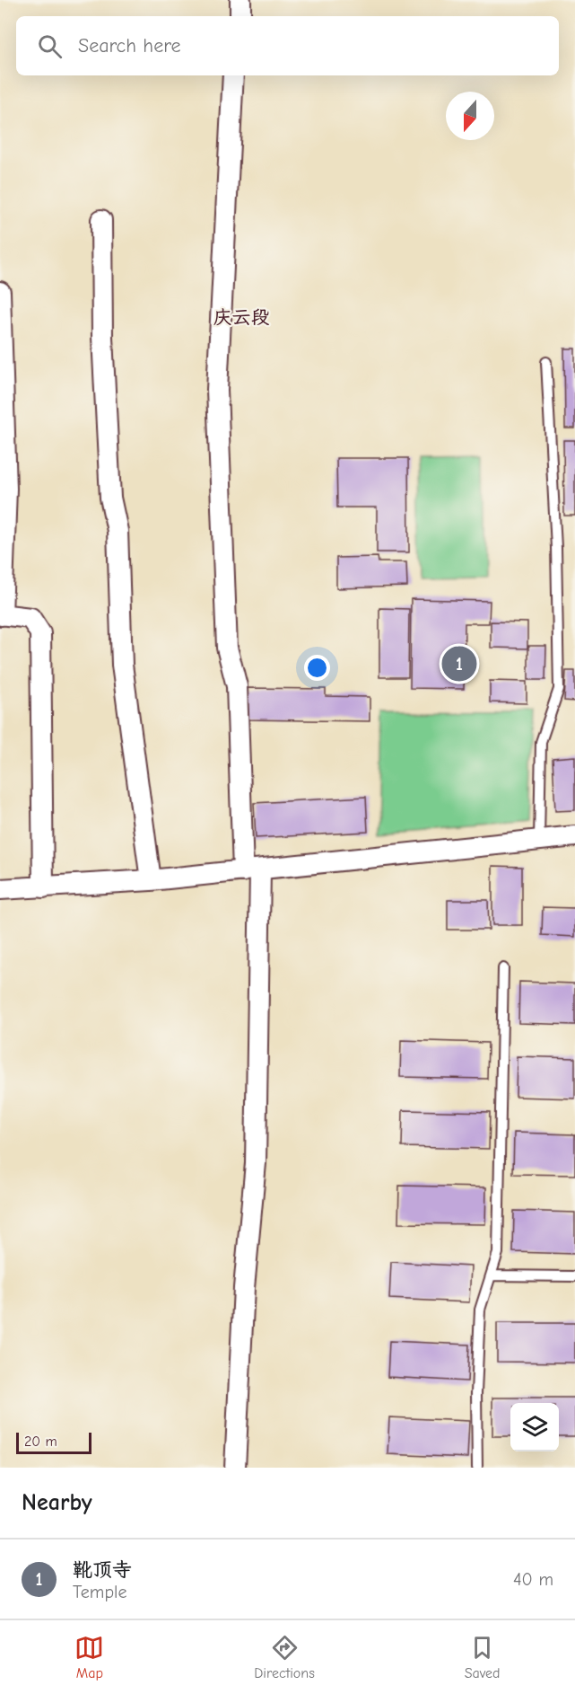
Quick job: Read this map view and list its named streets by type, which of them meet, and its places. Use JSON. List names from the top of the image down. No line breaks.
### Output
{"districts":["庆云段"],"scale_bar":"20 m","north":"bottom","page":{"search":"Search here","pins":"1","scale":"20 m","heading":"Nearby","list":[{"mark":"1","name":"靴顶寺","note":"Temple","value":"40 m"}],"nav":["Map","Directions","Saved"]}}
